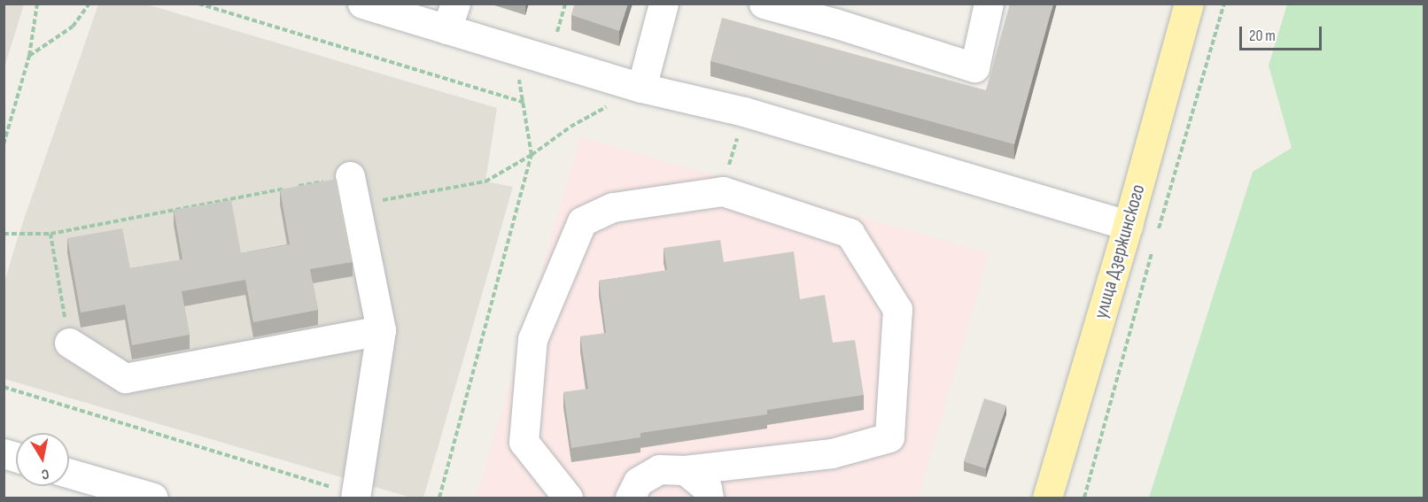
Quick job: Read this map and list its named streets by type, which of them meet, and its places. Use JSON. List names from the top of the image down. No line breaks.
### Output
{"streets":{"main road":["улица Дзержинского"]},"scale_bar":"20 m","north":"bottom"}
